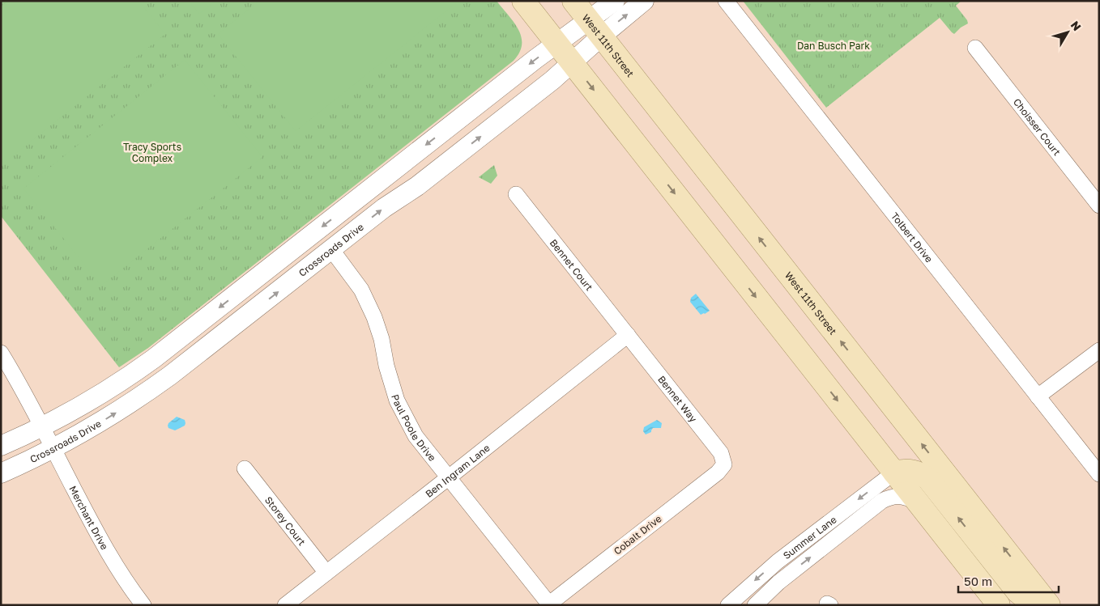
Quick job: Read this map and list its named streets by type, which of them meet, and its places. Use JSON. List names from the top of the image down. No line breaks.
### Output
{"streets":{"main road":["West 11th Street"],"street":["Choisser Court","Tolbert Drive","Crossroads Drive","Bennet Court","Bennet Way","Paul Poole Drive","Ben Ingram Lane","Merchant Drive","Storey Court","Cobalt Drive","Summer Lane"]},"crossings":[["West 11th Street","Crossroads Drive"],["Crossroads Drive","Paul Poole Drive"],["Crossroads Drive","Merchant Drive"],["Bennet Court","Bennet Way"],["Bennet Court","Ben Ingram Lane"],["Bennet Way","Ben Ingram Lane"],["Bennet Way","Cobalt Drive"],["Paul Poole Drive","Ben Ingram Lane"],["Paul Poole Drive","Cobalt Drive"],["Ben Ingram Lane","Storey Court"]],"parks":["Dan Busch Park","Tracy Sports Complex"],"scale_bar":"50 m","north":"top right"}
